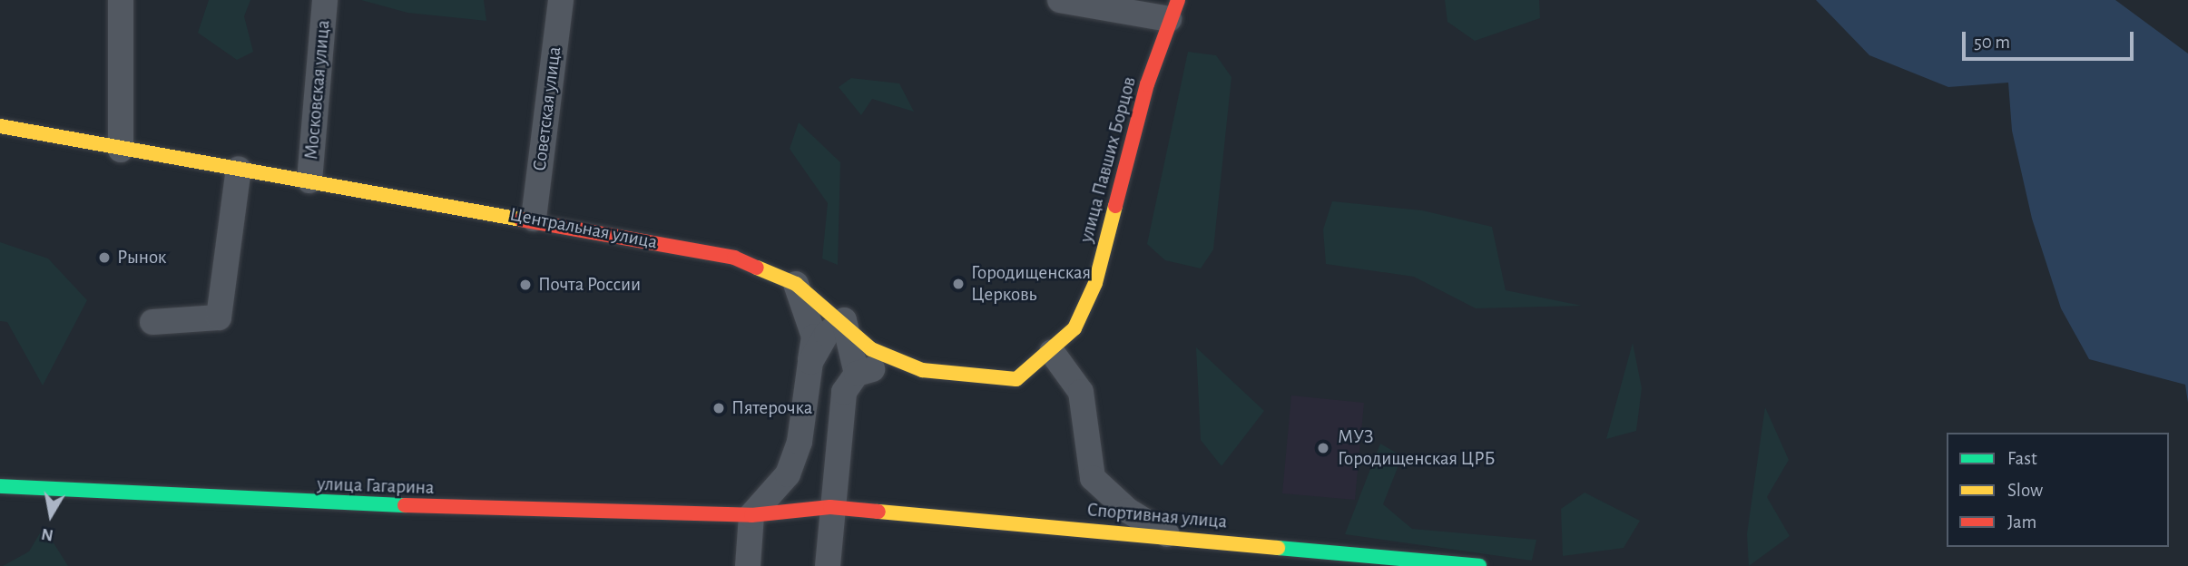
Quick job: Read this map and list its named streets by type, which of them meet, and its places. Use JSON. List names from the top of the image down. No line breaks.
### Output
{"streets":{"main road":["улица Павших Борцов","Центральная улица","улица Гагарина","Спортивная улица"],"street":["Московская улица","Советская улица"]},"crossings":[["Московская улица","Центральная улица"],["Советская улица","Центральная улица"],["улица Павших Борцов","Центральная улица"],["улица Гагарина","Спортивная улица"]],"places":["Рынок","Городищенская Церковь","Почта России","Пятерочка","МУЗ Городищенская ЦРБ"],"legend":["Fast","Slow","Jam"],"scale_bar":"50 m","north":"bottom"}
